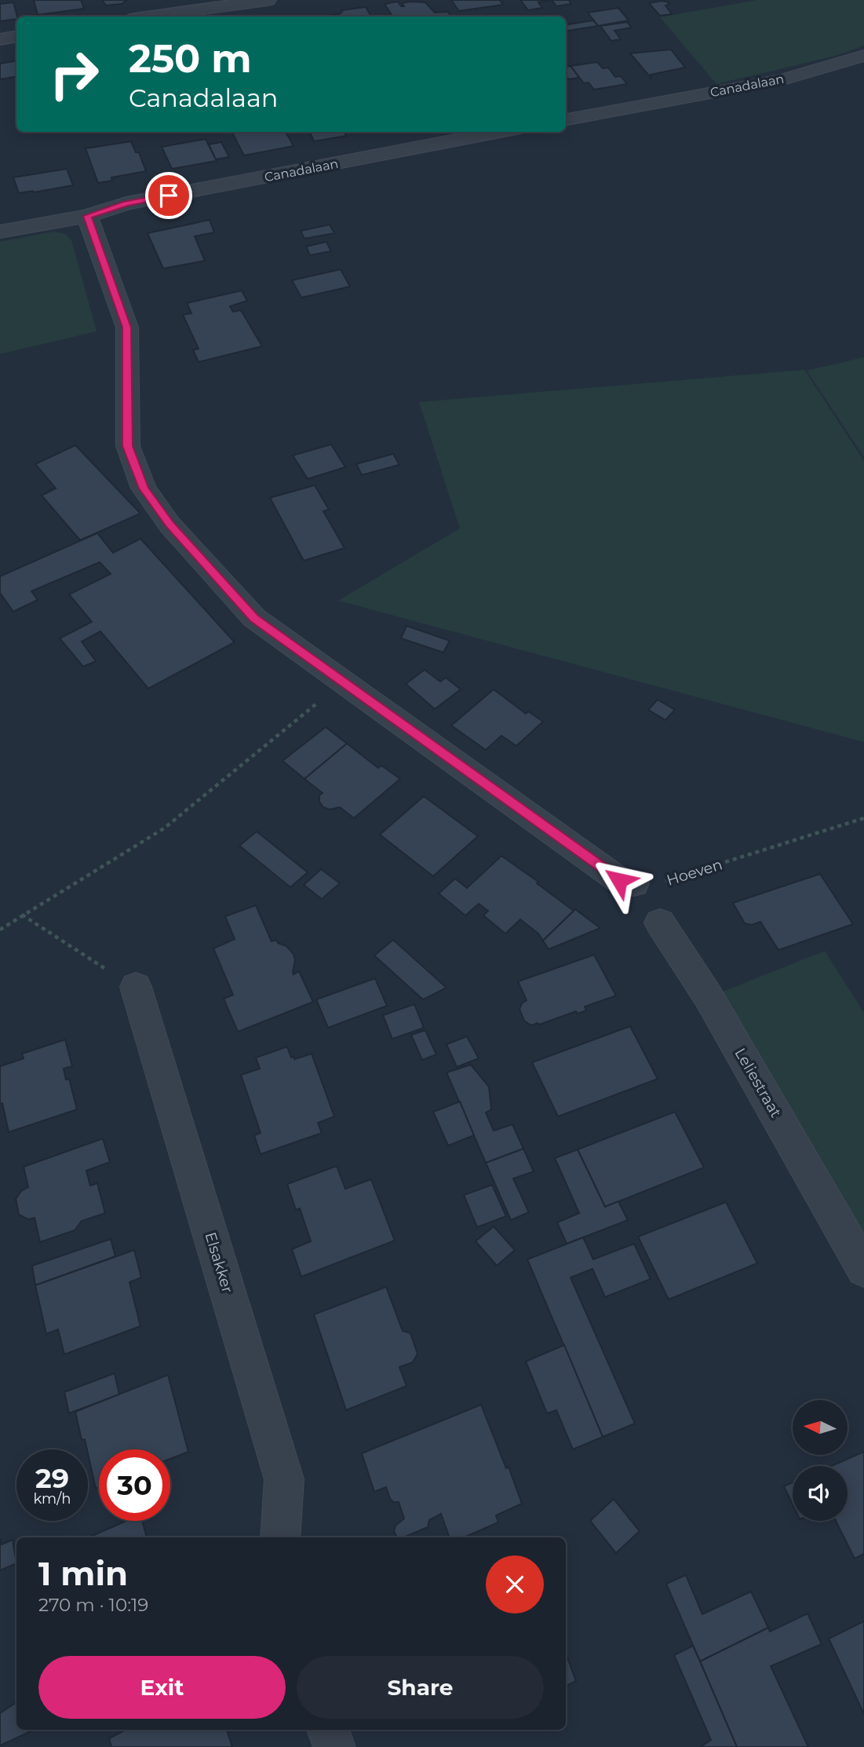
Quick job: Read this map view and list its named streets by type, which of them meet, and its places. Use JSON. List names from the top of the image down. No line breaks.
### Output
{"streets":{"street":["Canadalaan","Leliestraat","Elsakker"],"path":["Hoeven"]},"north":"left","page":{"turn":["250 m","Canadalaan"],"speed":"29 km/h","limit":"30","heading":["1 min","270 m · 10:19"],"buttons":["Exit","Share"]}}
